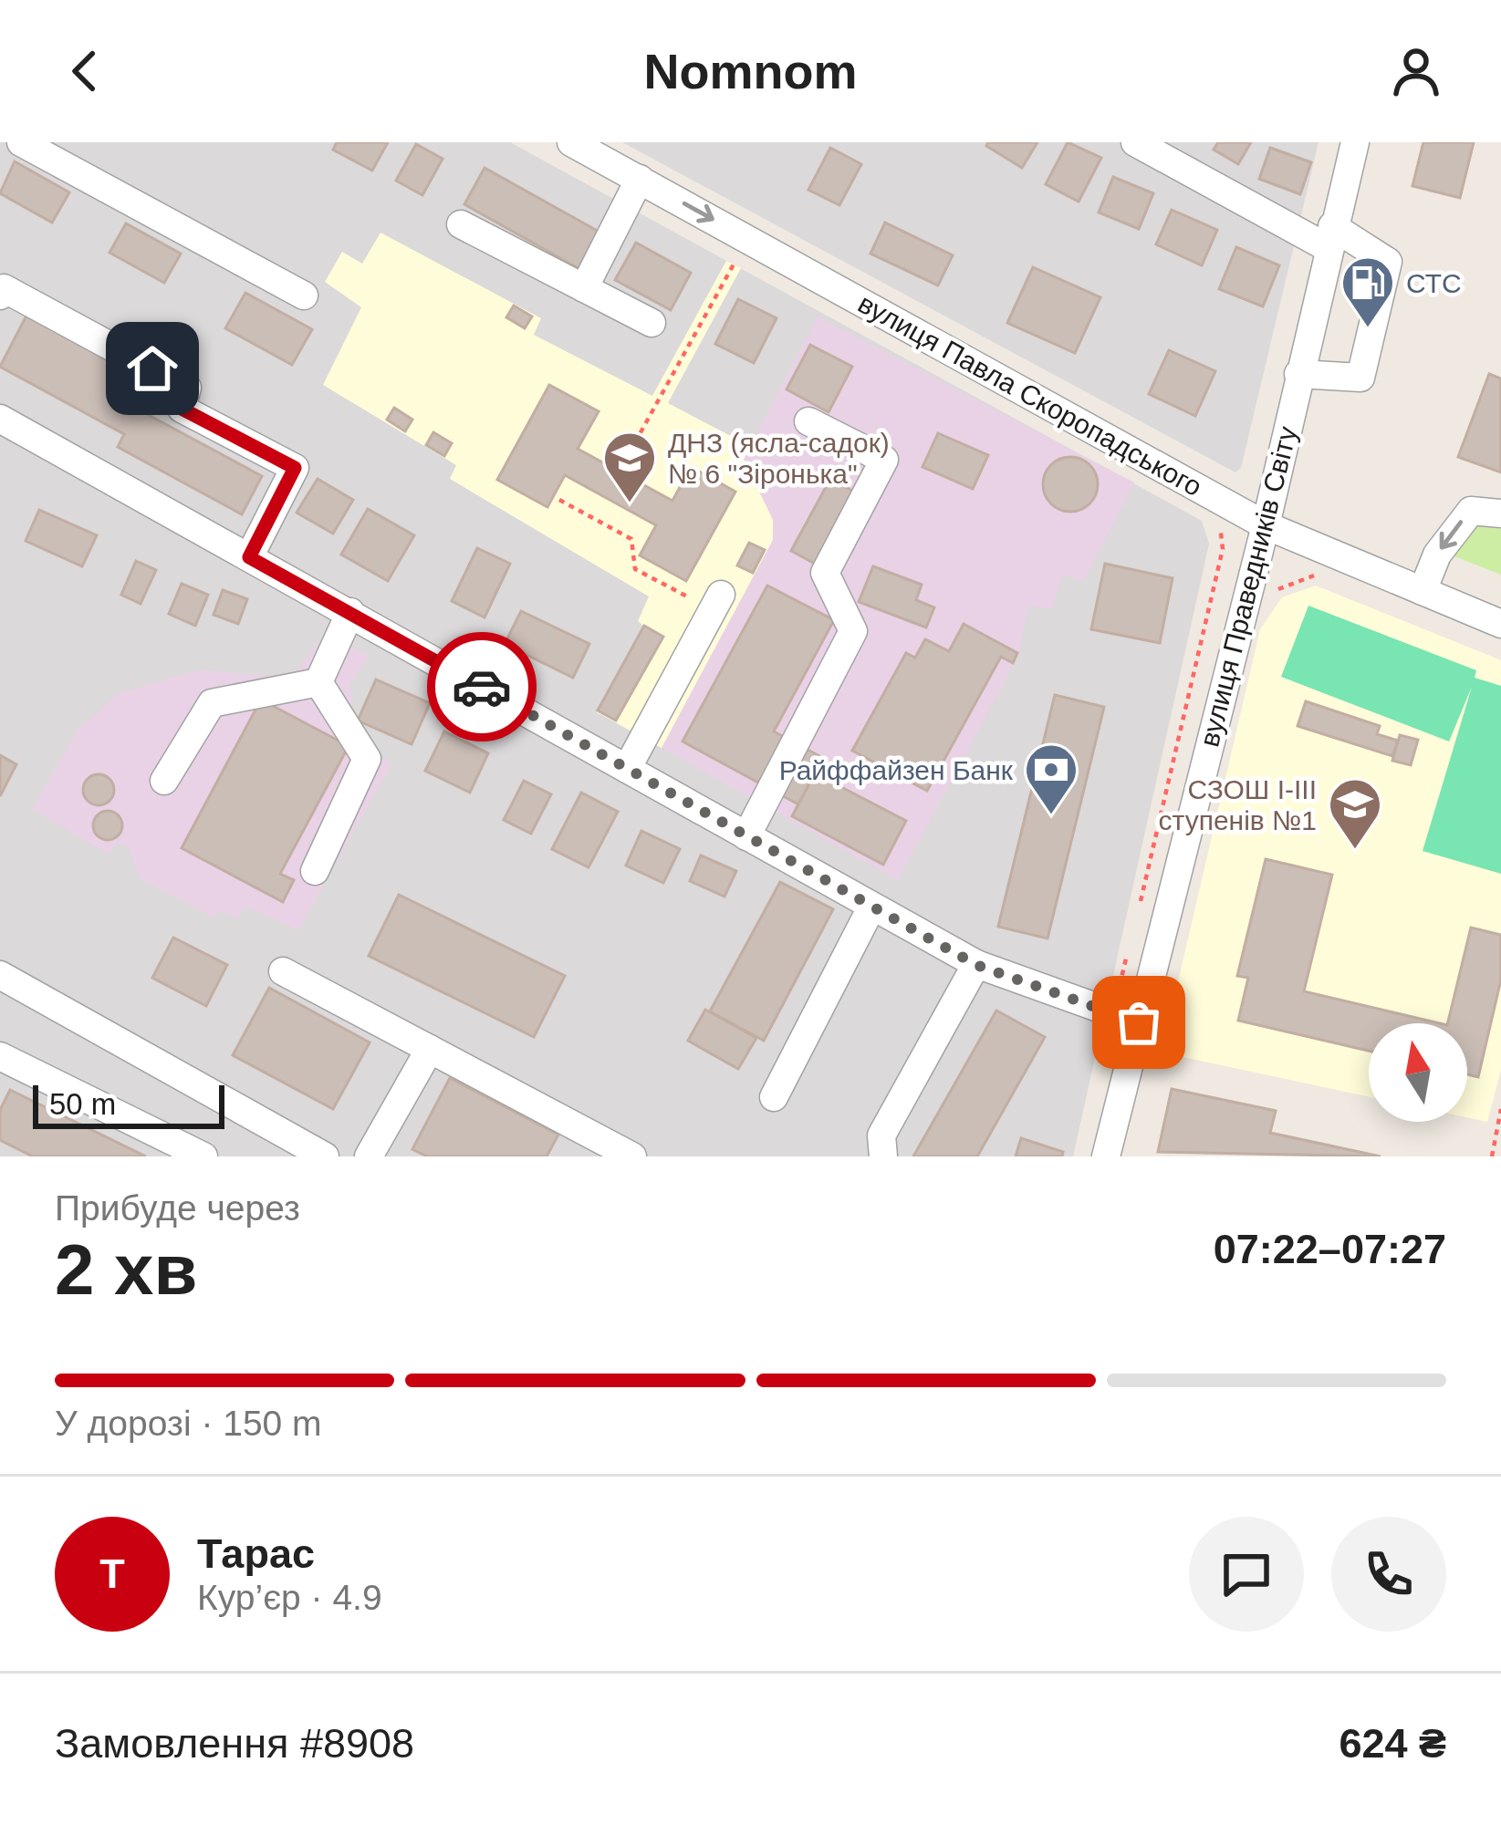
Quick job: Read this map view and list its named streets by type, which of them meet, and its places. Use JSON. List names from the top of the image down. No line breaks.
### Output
{"streets":{"street":["вулиця Павла Скоропадського","вулиця Праведників Світу"]},"crossings":[["вулиця Павла Скоропадського","вулиця Праведників Світу"]],"places":{"fuel station":["СТС"],"school or university":["ДНЗ (ясла-садок) № 6 \"Зіронька\"","СЗОШ І-ІІІ ступенів №1"],"bank":["Райффайзен Банк"]},"scale_bar":"50 m","north":"top","page":{"header":"Nomnom","scale":"50 m","heading":["2 хв","Прибуде через","07:22–07:27"],"panel":["Тарас","Кур’єр · 4.9","Замовлення #8908","624 ₴"],"bar":"У дорозі · 150 m","round":"Т"}}
